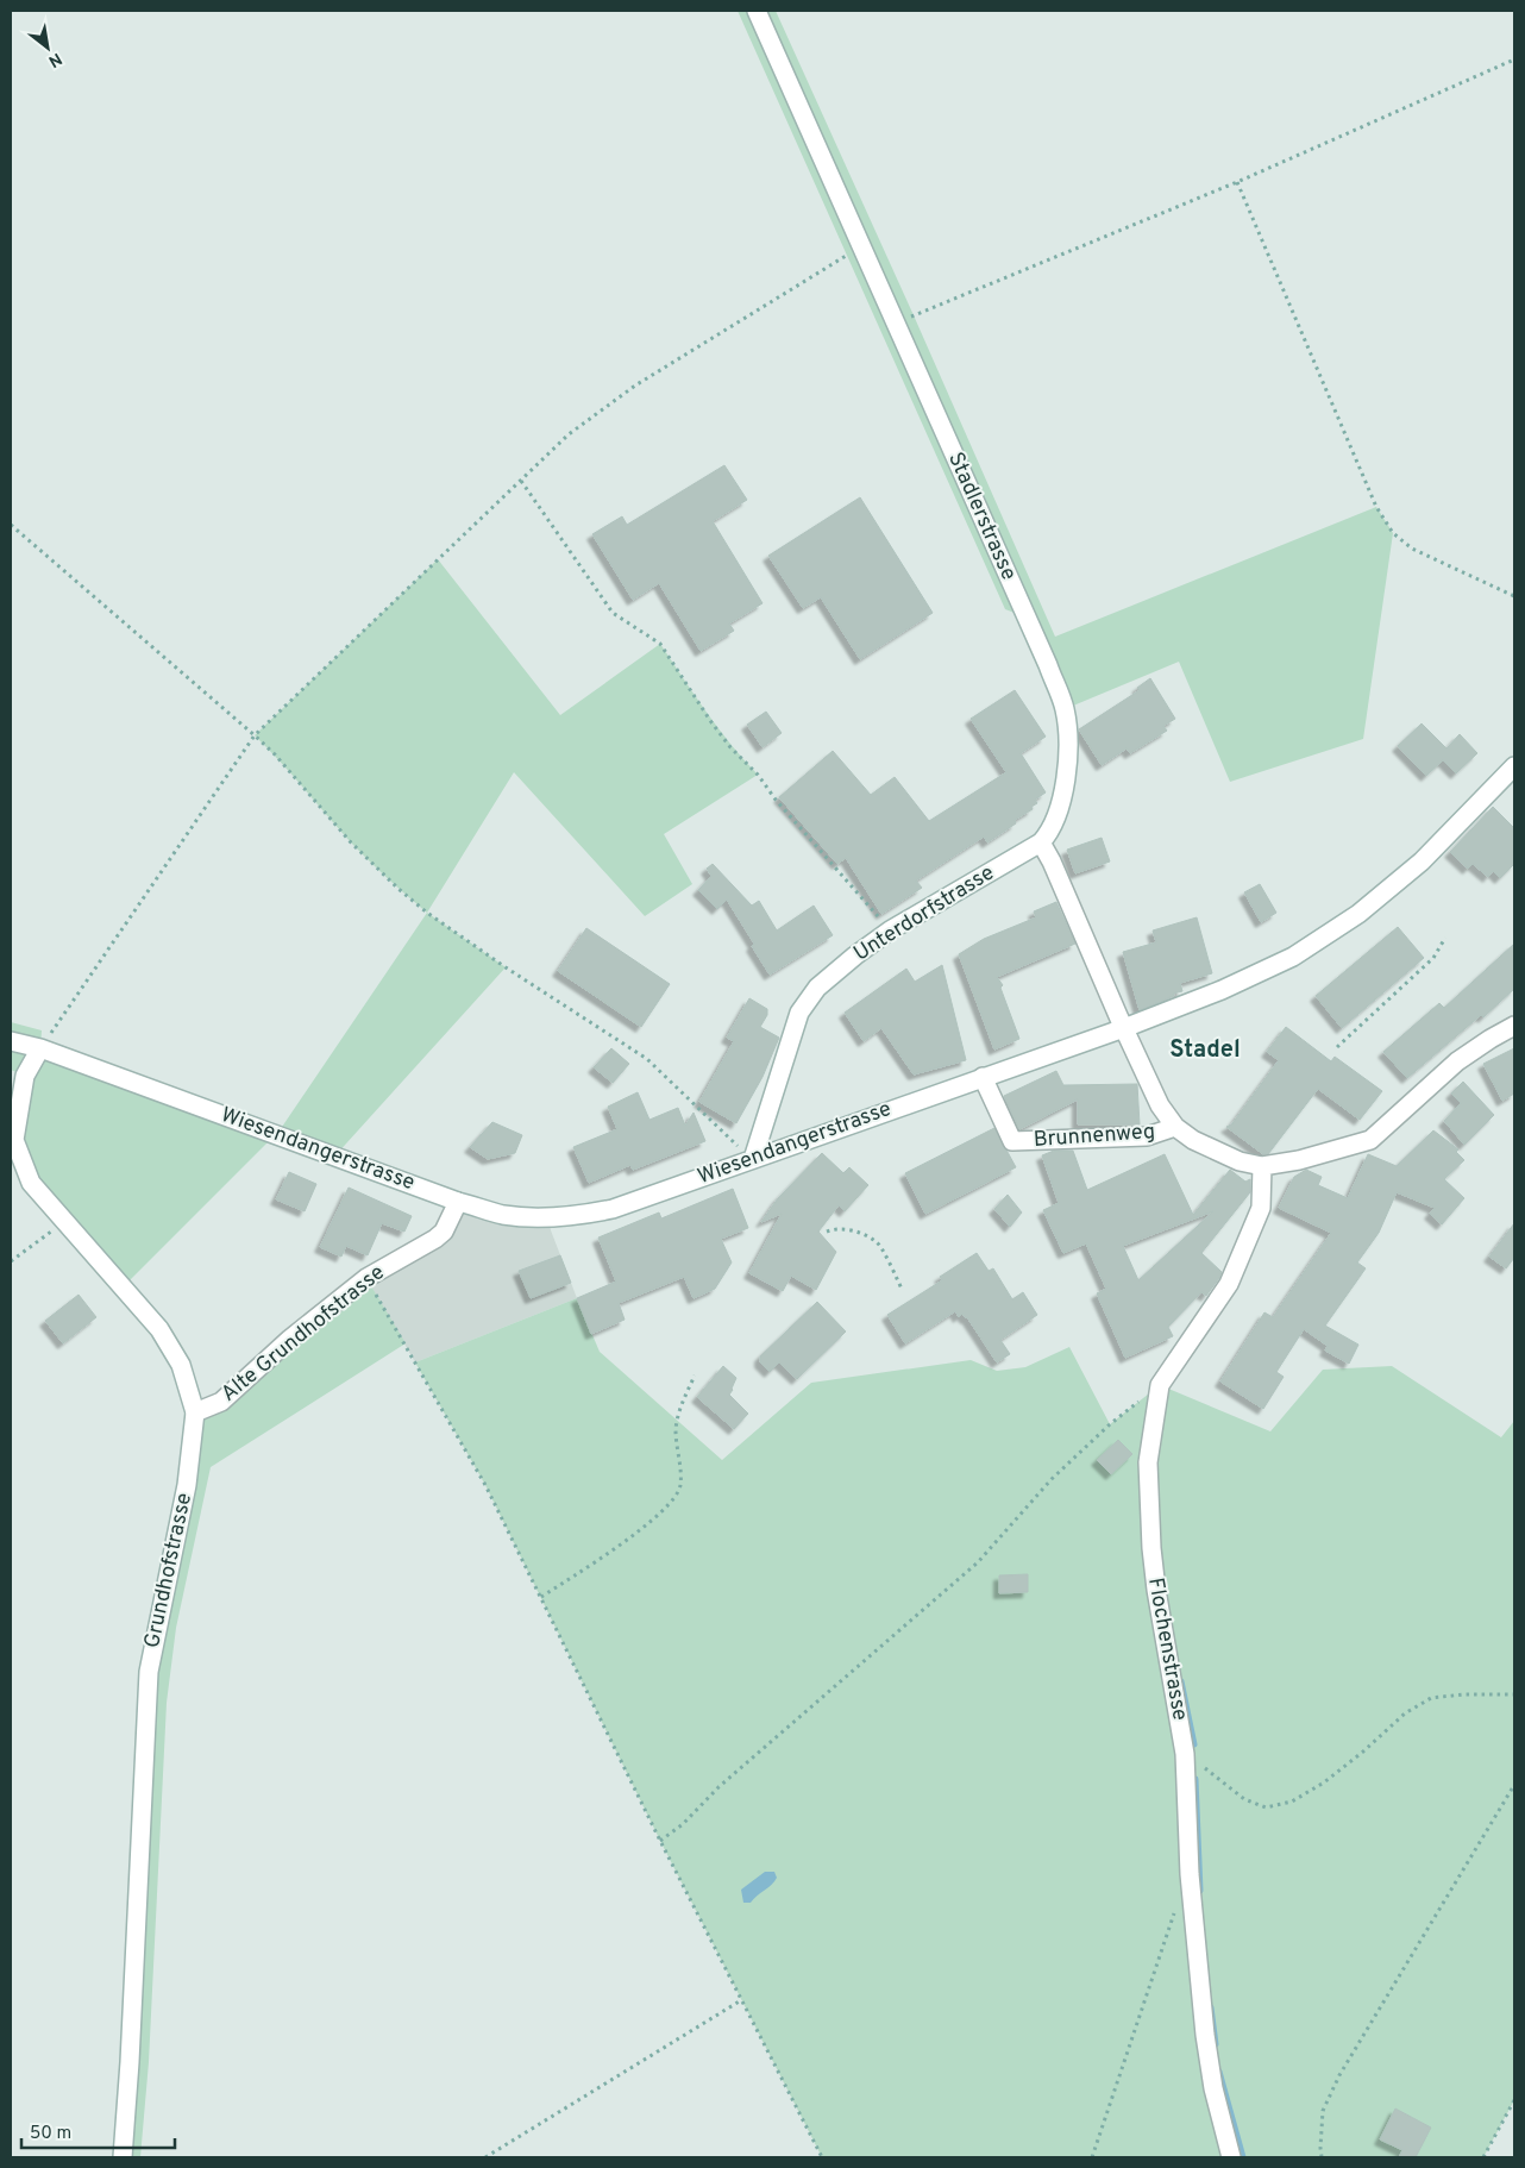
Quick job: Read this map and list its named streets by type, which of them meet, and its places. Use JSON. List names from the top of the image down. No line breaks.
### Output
{"streets":{"street":["Stadlerstrasse","Unterdorfstrasse","Brunnenweg","Wiesendangerstrasse","Alte Grundhofstrasse","Grundhofstrasse","Flochenstrasse"]},"crossings":[["Stadlerstrasse","Unterdorfstrasse"],["Unterdorfstrasse","Wiesendangerstrasse"],["Brunnenweg","Wiesendangerstrasse"],["Wiesendangerstrasse","Alte Grundhofstrasse"],["Wiesendangerstrasse","Grundhofstrasse"],["Alte Grundhofstrasse","Grundhofstrasse"]],"districts":["Stadel"],"scale_bar":"50 m","north":"bottom right"}
